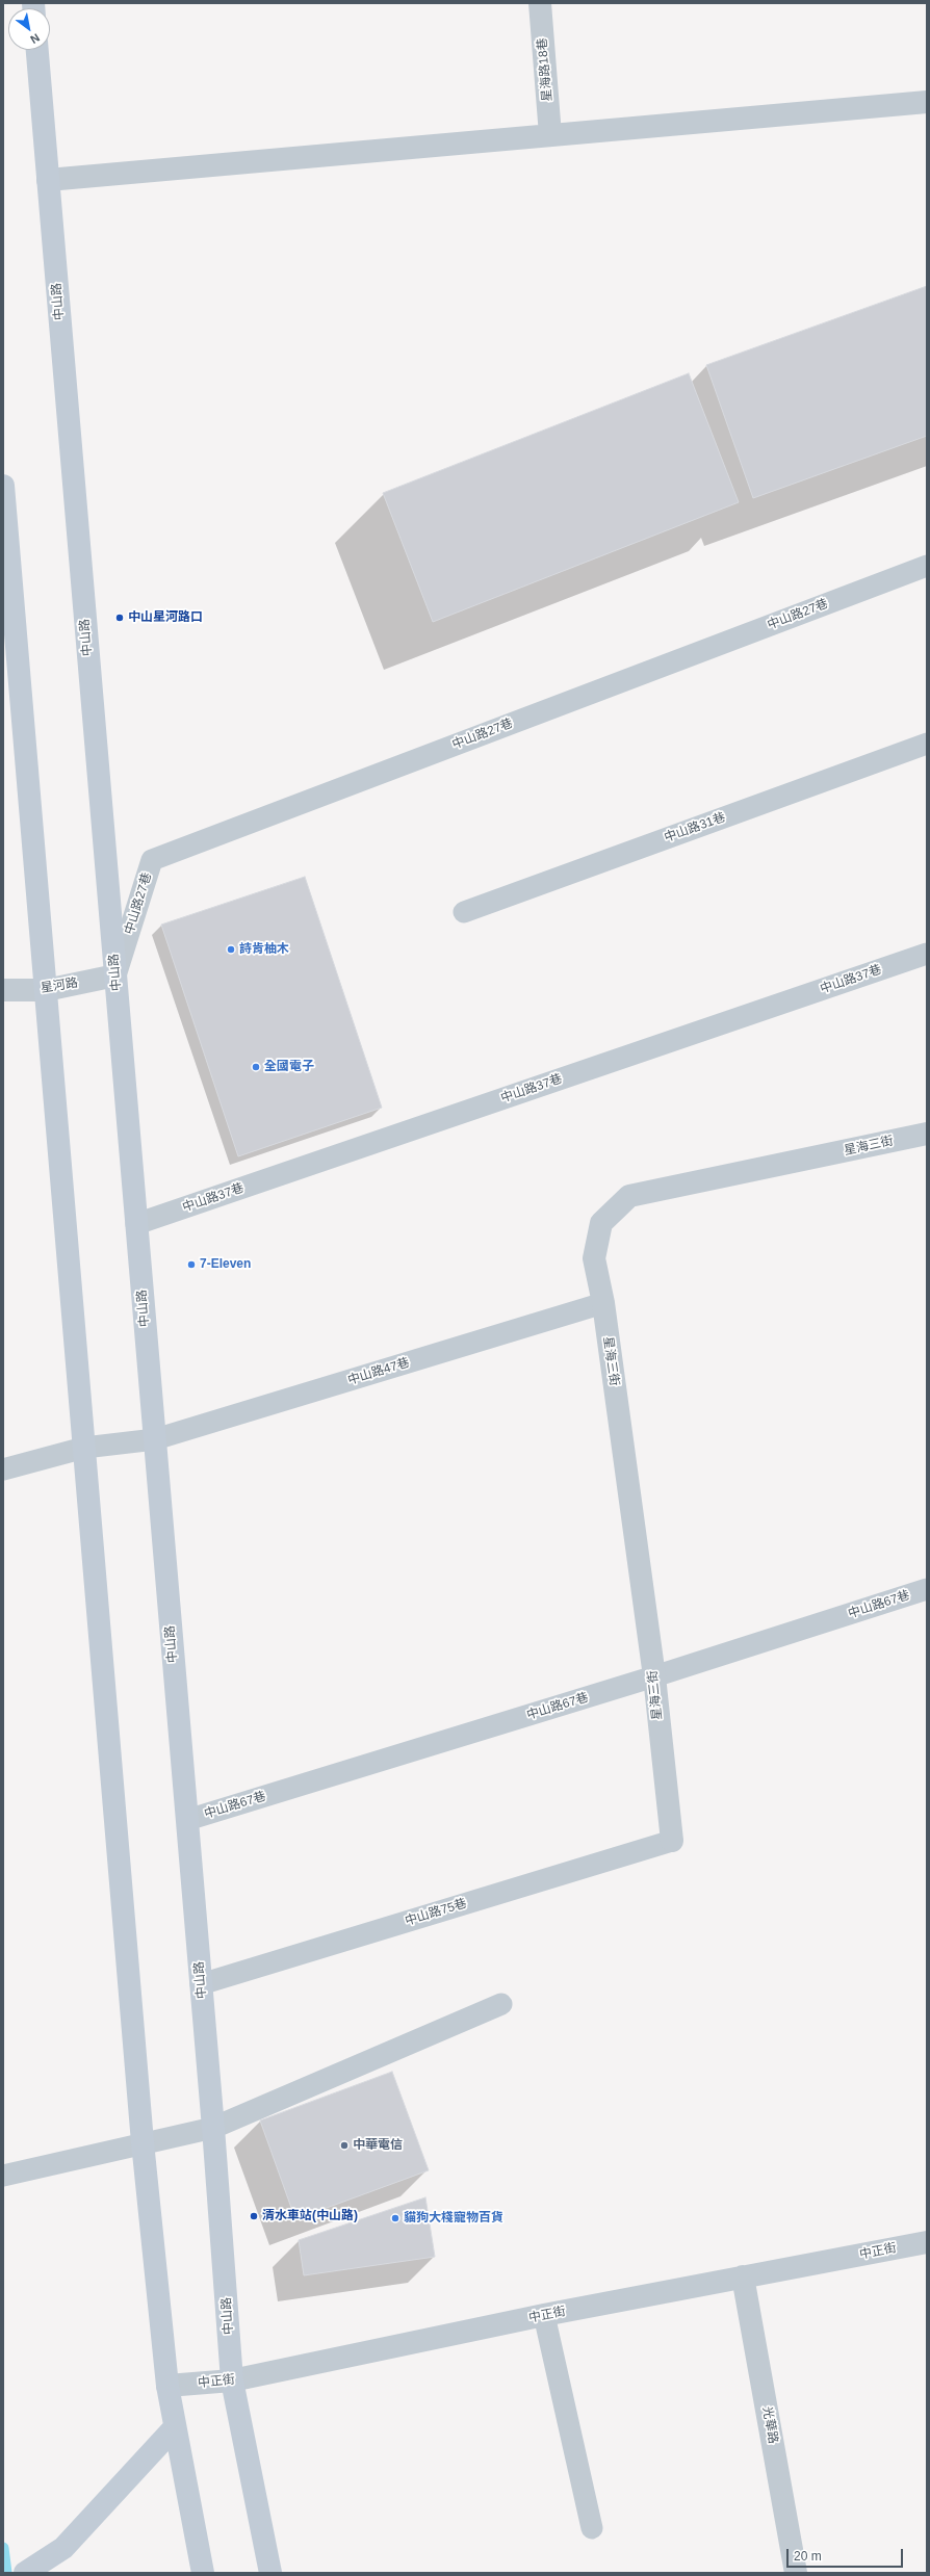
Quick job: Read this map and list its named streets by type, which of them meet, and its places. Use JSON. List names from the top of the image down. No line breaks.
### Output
{"streets":{"street":["星海路18巷","中山路","星河路","星海三街","中正街","光華路"],"lane":["中山路27巷","中山路31巷","中山路37巷","中山路47巷","中山路67巷","中山路75巷"]},"crossings":[["中山路","中山路27巷"],["中山路","中山路37巷"],["中山路","星河路"],["中山路","中山路47巷"],["中山路","中山路67巷"],["中山路","中山路75巷"],["中山路","中正街"],["中山路27巷","星河路"],["星海三街","中山路47巷"],["星海三街","中山路67巷"],["星海三街","中山路75巷"],["中正街","光華路"]],"places":["中山星河路口","詩肯柚木","全國電子","7-Eleven","中華電信","清水車站(中山路)","貓狗大棧寵物百貨"],"scale_bar":"20 m","north":"bottom right"}
